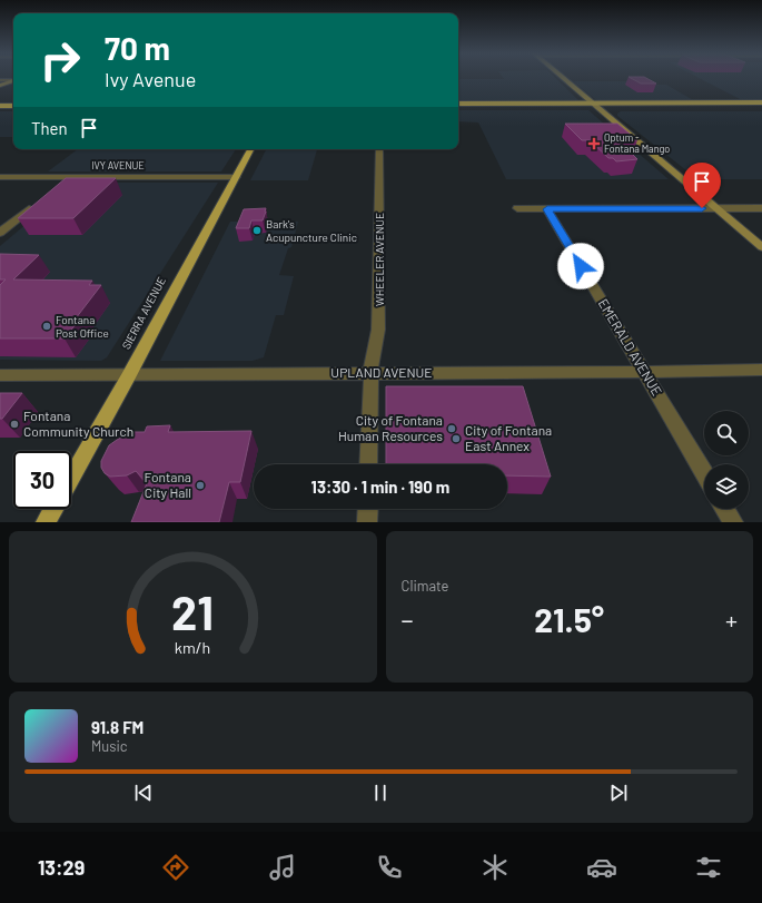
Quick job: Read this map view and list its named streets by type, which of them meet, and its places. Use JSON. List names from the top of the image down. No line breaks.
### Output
{"streets":{"main road":["SIERRA AVENUE"],"street":["IVY AVENUE","WHEELER AVENUE","EMERALD AVENUE","UPLAND AVENUE"]},"crossings":[["IVY AVENUE","SIERRA AVENUE"],["WHEELER AVENUE","UPLAND AVENUE"],["SIERRA AVENUE","UPLAND AVENUE"],["EMERALD AVENUE","UPLAND AVENUE"]],"places":{"health":["Optum - Fontana Mango"],"other":["Bark's Acupuncture Clinic","Fontana Post Office","Fontana Community Church","City of Fontana Human Resources","City of Fontana East Annex","Fontana City Hall"]},"page":{"turn":["70 m","Ivy Avenue"],"then":"Then","limit":"30","trip":"13:30 · 1 min · 190 m","tile":"Climate","heat":["−","21.5°","+"],"song":["91.8 FM","Music"],"tabs":"13:29","gauge":["21","km/h"]}}
